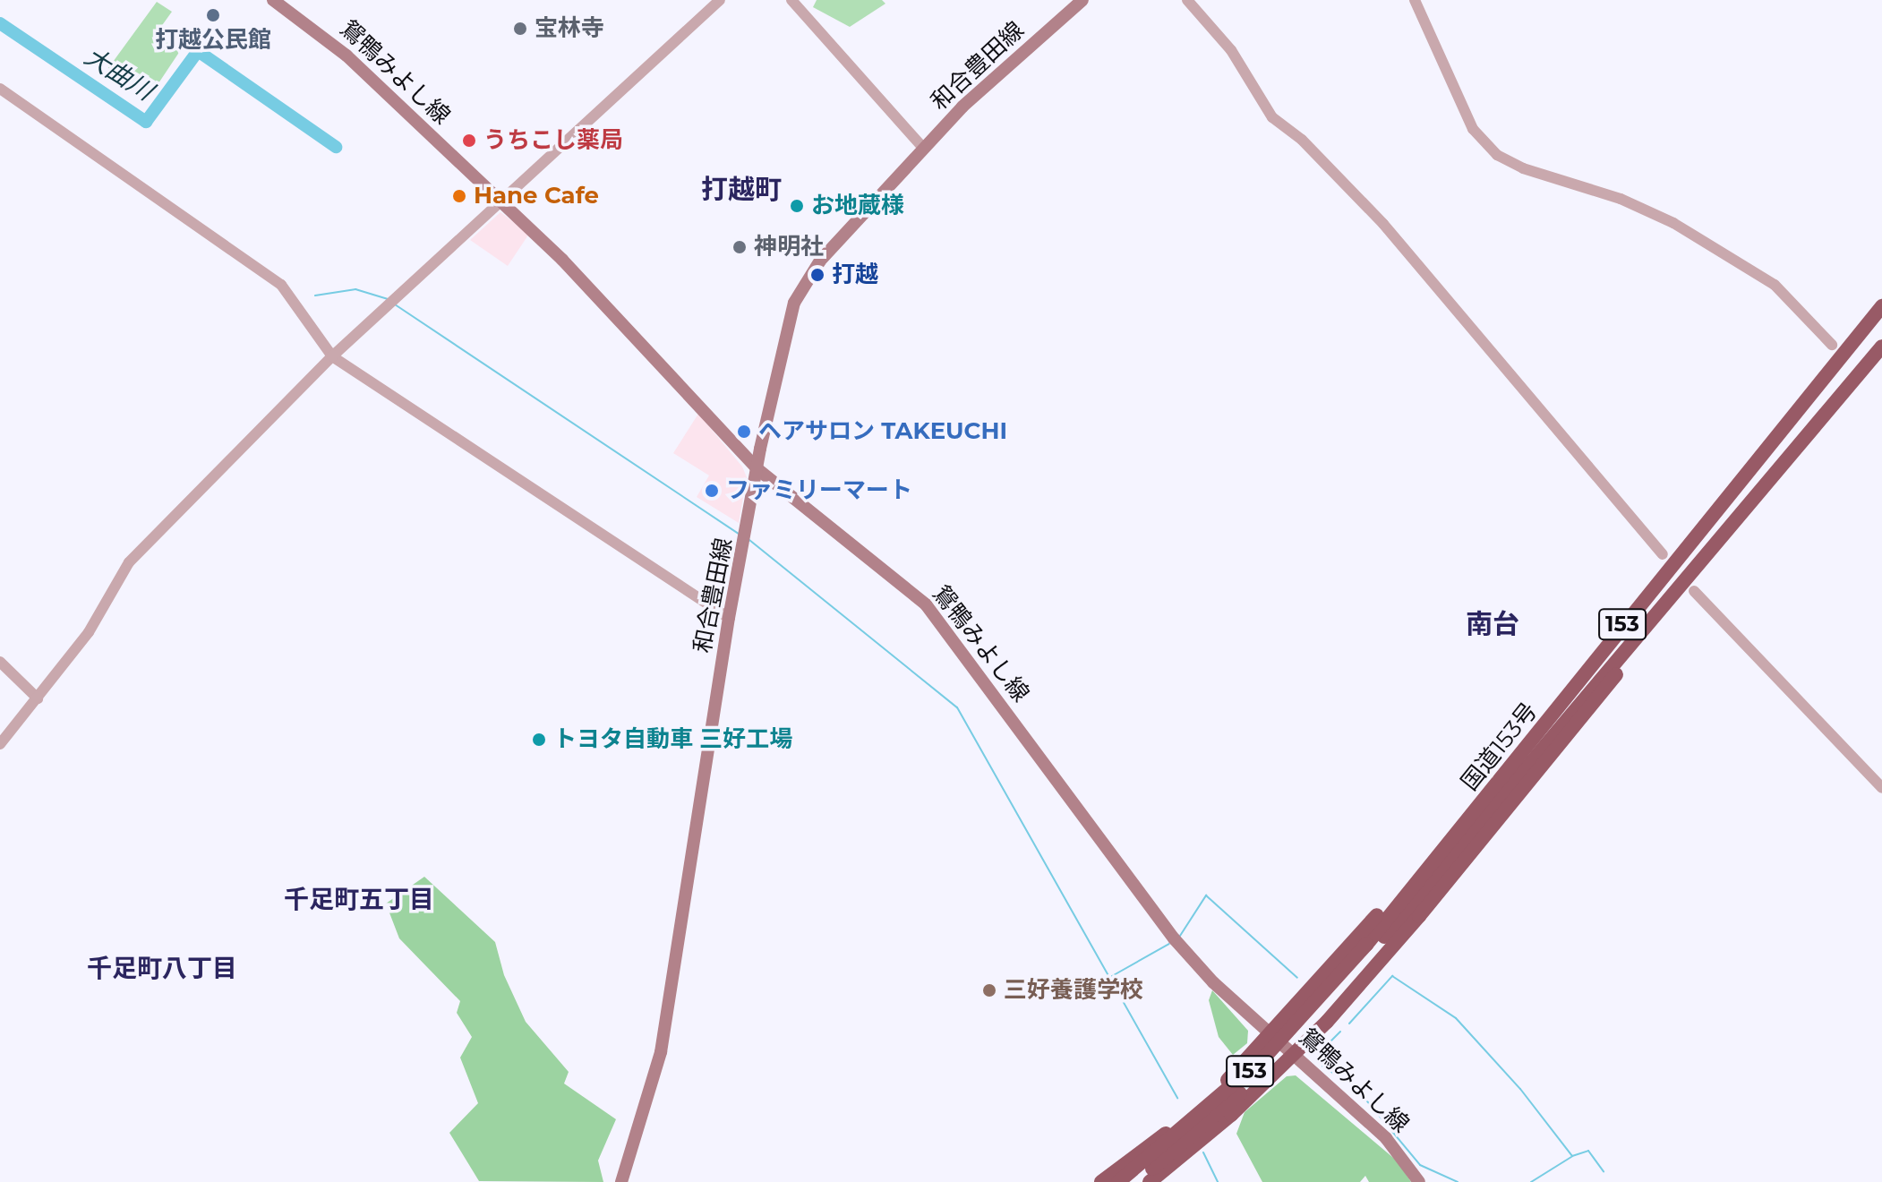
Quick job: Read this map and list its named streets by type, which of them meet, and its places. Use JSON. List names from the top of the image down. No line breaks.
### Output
{"streets":{"highway":["153","国道153号"],"main road":["和合豊田線","鴛鴨みよし線"]},"crossings":[["和合豊田線","鴛鴨みよし線"]],"districts":["打越町","南台","千足町五丁目","千足町八丁目"],"water":["大曲川"],"places":["打越公民館","宝林寺","うちこし薬局","Hane Cafe","お地蔵様","神明社","打越","ヘアサロン TAKEUCHI","ファミリーマート","トヨタ自動車 三好工場","三好養護学校"]}
